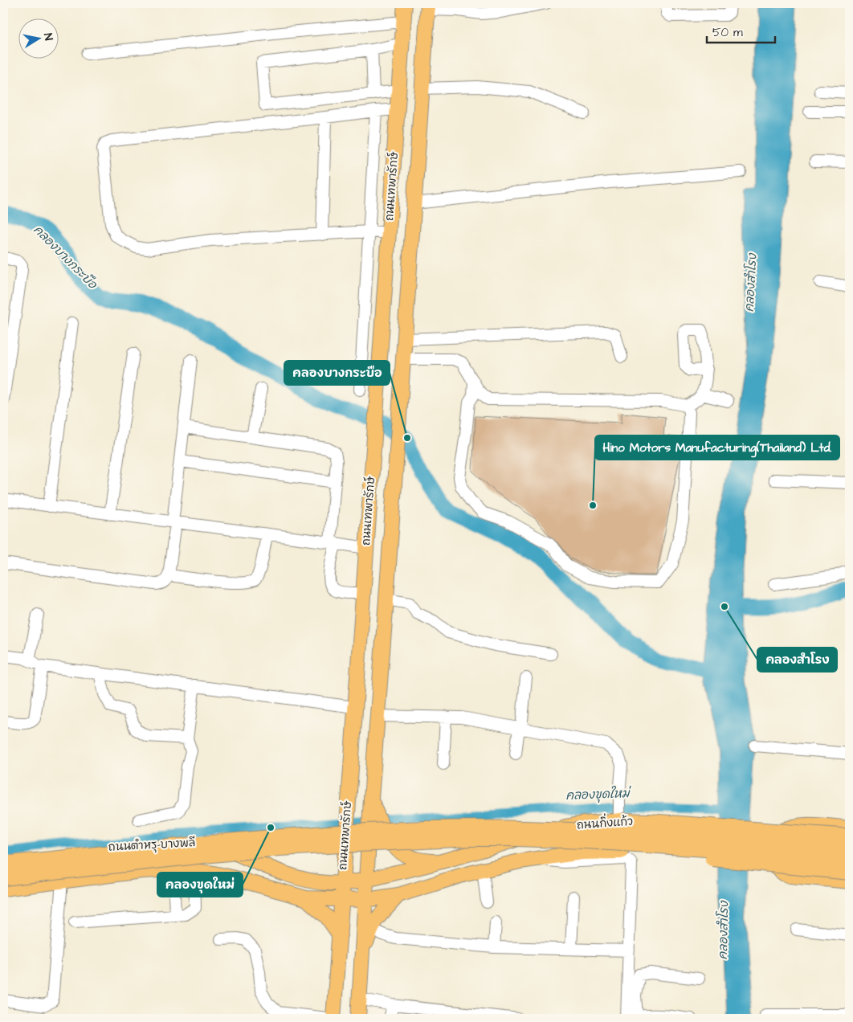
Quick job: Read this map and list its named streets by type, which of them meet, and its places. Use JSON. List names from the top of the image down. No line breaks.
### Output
{"streets":{"main road":["ถนนเทพารักษ์","ถนนกิ่งแก้ว","ถนนตำหรุ-บางพลี"]},"crossings":[["ถนนเทพารักษ์","ถนนกิ่งแก้ว"],["ถนนเทพารักษ์","ถนนตำหรุ-บางพลี"],["ถนนกิ่งแก้ว","ถนนตำหรุ-บางพลี"]],"water":["คลองบางกระบือ","คลองสำโรง","คลองขุดใหม่"],"places":["คลองบางกระบือ","Hino Motors Manufacturing(Thailand) Ltd.","คลองสำโรง","คลองขุดใหม่"],"scale_bar":"50 m","north":"right"}
